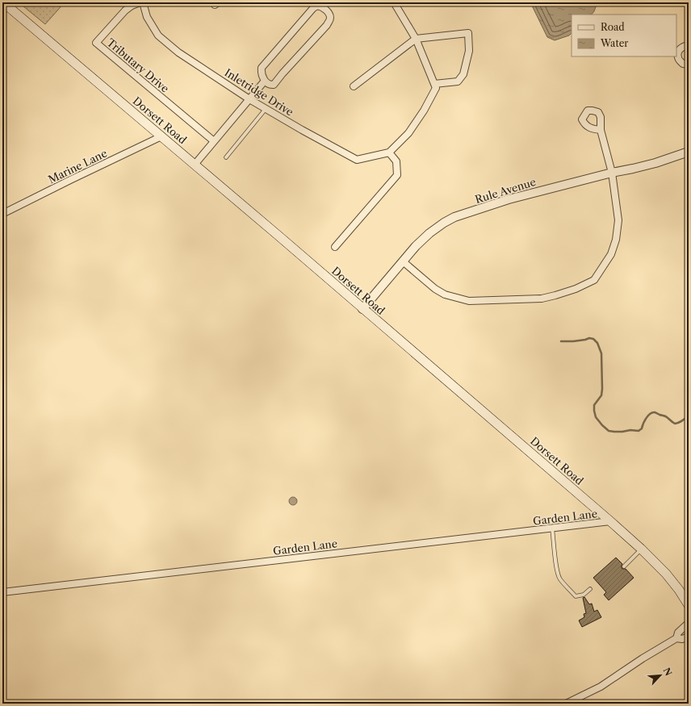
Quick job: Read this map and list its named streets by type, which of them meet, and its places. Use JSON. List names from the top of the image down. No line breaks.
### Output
{"streets":{"main road":["Dorsett Road"],"street":["Tributary Drive","Inletridge Drive","Marine Lane","Rule Avenue","Garden Lane"]},"crossings":[["Dorsett Road","Marine Lane"],["Dorsett Road","Rule Avenue"],["Dorsett Road","Garden Lane"]],"legend":["Road","Water"],"north":"top right"}
